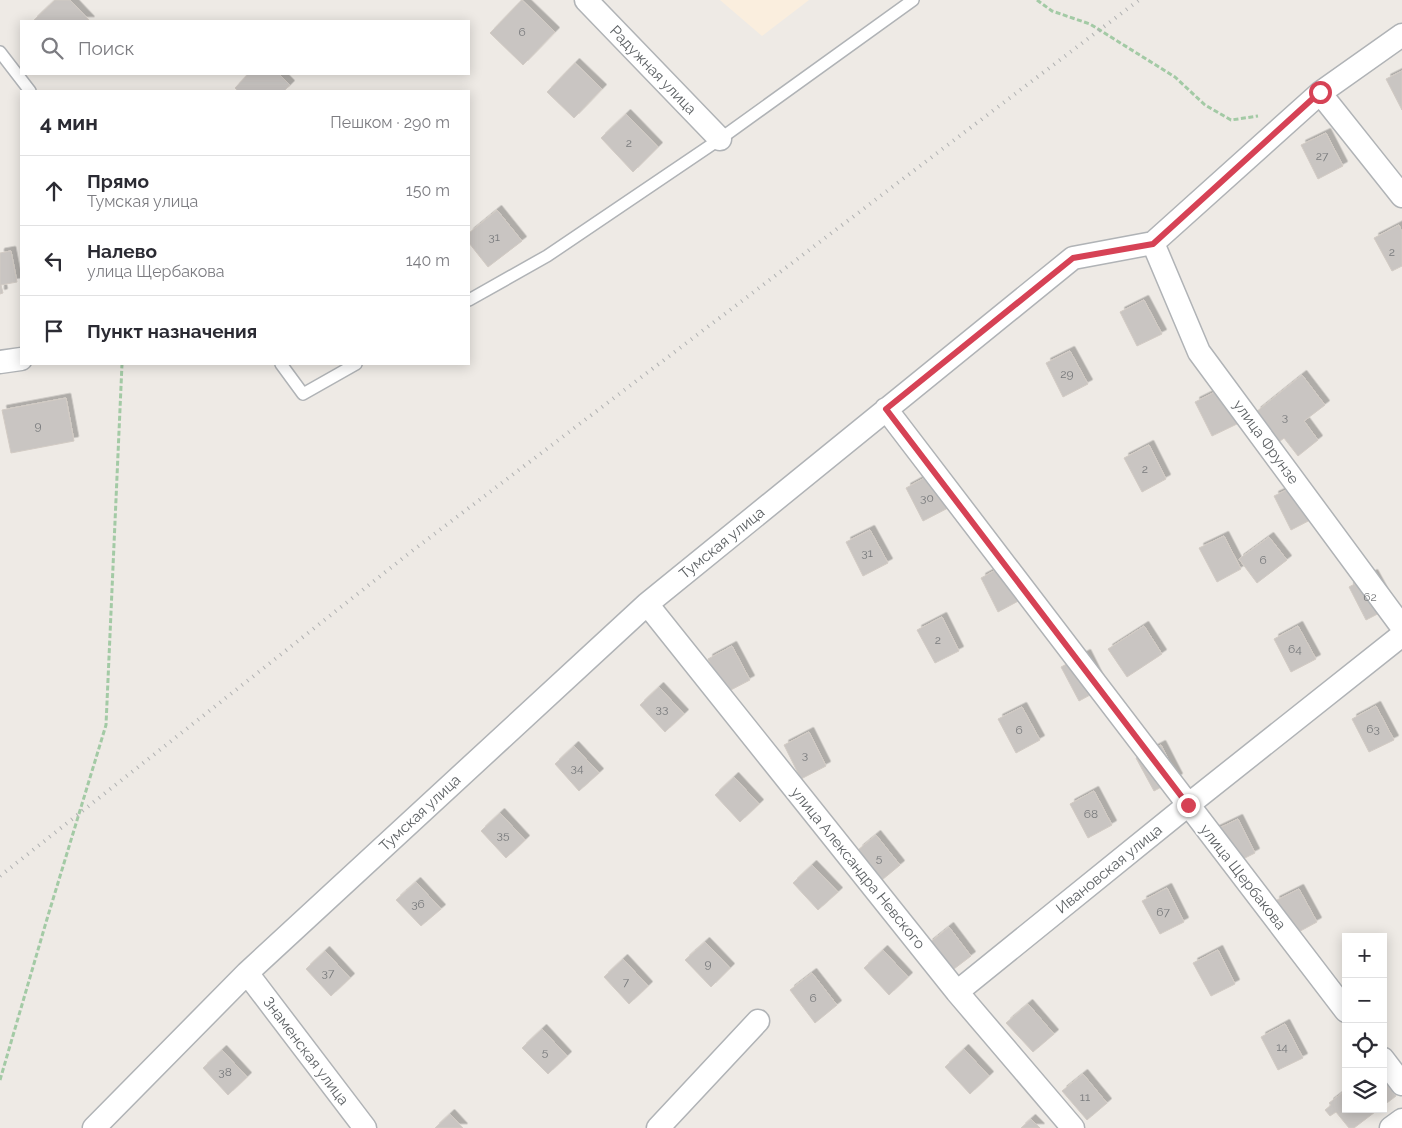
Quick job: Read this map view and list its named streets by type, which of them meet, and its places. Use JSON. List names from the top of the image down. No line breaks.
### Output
{"streets":{"street":["Радужная улица","улица Фрунзе","Тумская улица","улица Александра Невского","Ивановская улица","улица Щербакова","Знаменская улица"]},"crossings":[["улица Фрунзе","Тумская улица"],["Тумская улица","улица Александра Невского"],["Тумская улица","улица Щербакова"],["Тумская улица","Знаменская улица"],["улица Александра Невского","Ивановская улица"],["Ивановская улица","улица Щербакова"]],"house_numbers":["6","2","27","31","2","29","3","9","2","30","31","6","62","2","64","33","63","6","3","34","68","35","5","36","67","9","37","7","6","14","5","38","11"],"page":{"search":"Поиск","heading":["4 мин","Пешком · 290 m"],"list":[["Прямо","Тумская улица","150 m"],["Налево","улица Щербакова","140 m"],"Пункт назначения"],"map_buttons":["+","−"]}}
